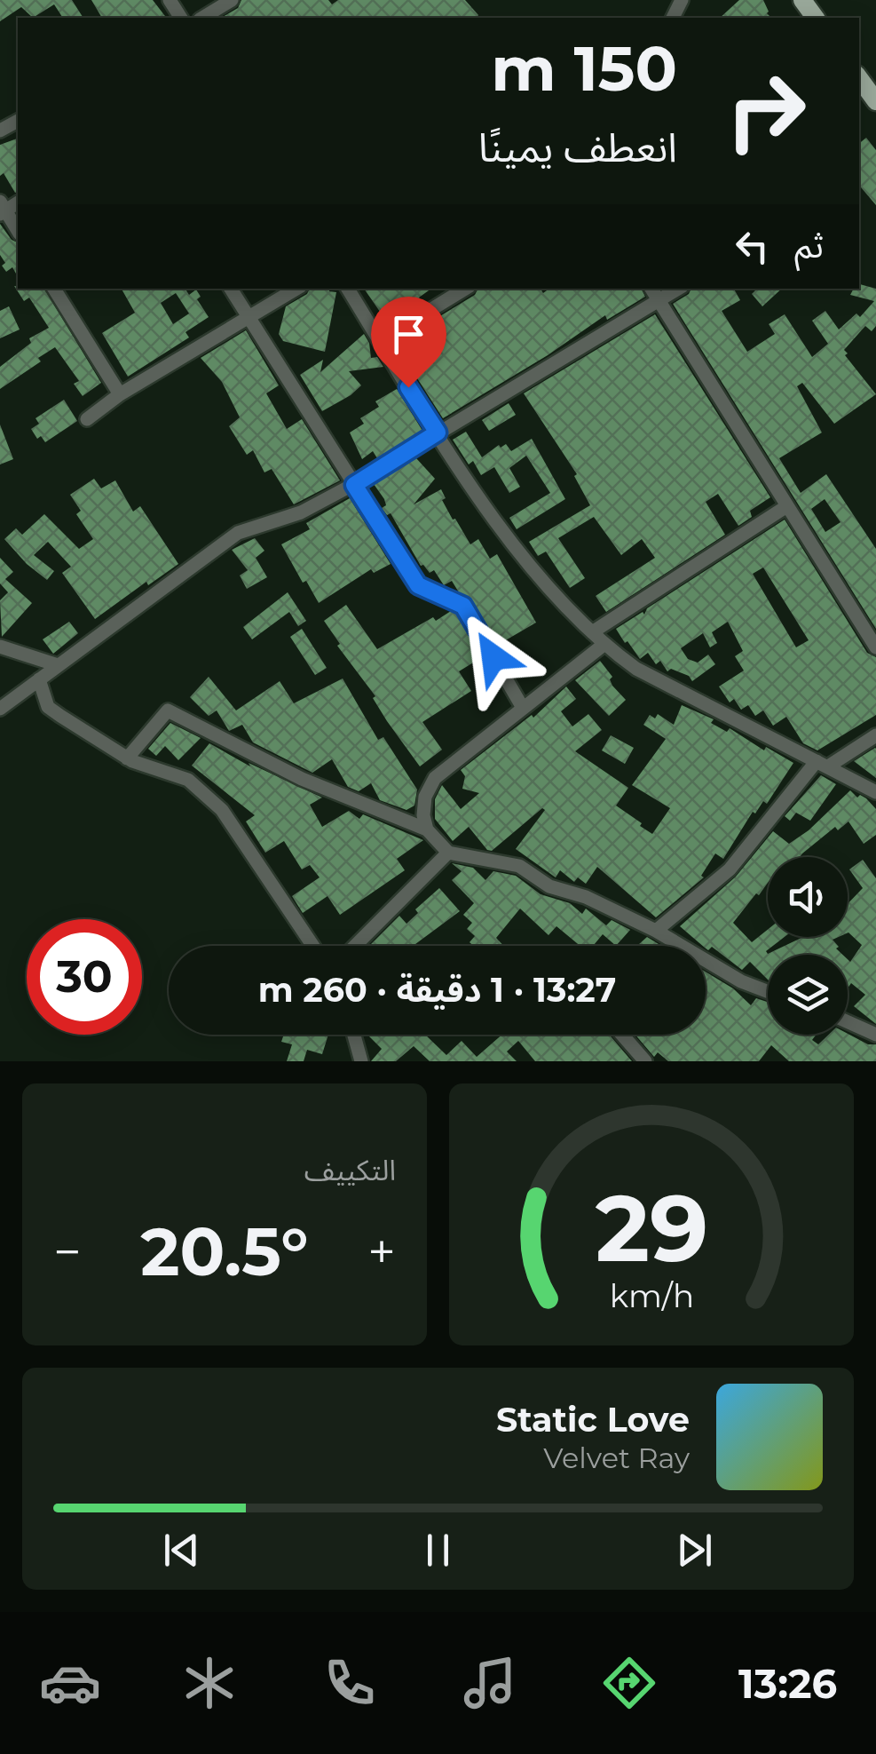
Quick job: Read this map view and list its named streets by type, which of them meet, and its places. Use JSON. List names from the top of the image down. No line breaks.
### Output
{"page":{"turn":["150 m","انعطف يمينًا"],"then":"ثم","limit":"30","trip":"13:27 · 1 دقيقة · 260 m","tile":"التكييف","heat":["−","20.5°","+"],"song":["Static Love","Velvet Ray"],"tabs":"13:26","gauge":["29","km/h"]}}
